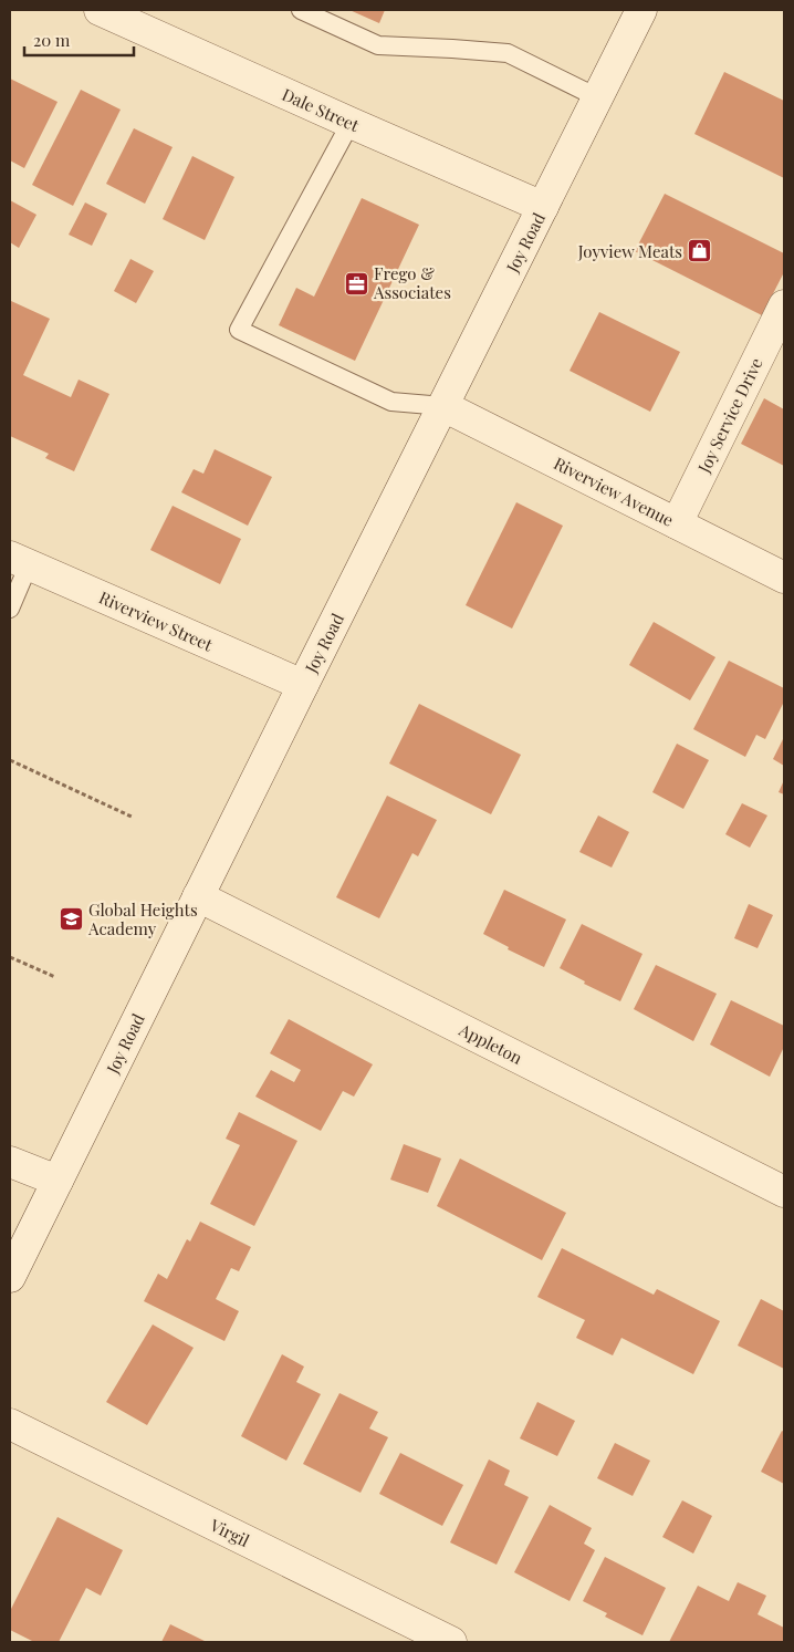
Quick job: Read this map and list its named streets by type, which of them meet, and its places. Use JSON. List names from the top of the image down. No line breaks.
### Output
{"streets":{"street":["Dale Street","Joy Road","Joy Service Drive","Riverview Avenue","Riverview Street","Appleton","Virgil"]},"crossings":[["Dale Street","Joy Road"],["Joy Road","Riverview Avenue"],["Joy Road","Riverview Street"],["Joy Road","Appleton"],["Joy Service Drive","Riverview Avenue"]],"places":{"shop":["Joyview Meats"],"office":["Frego & Associates"],"school or university":["Global Heights Academy"]},"scale_bar":"20 m"}
